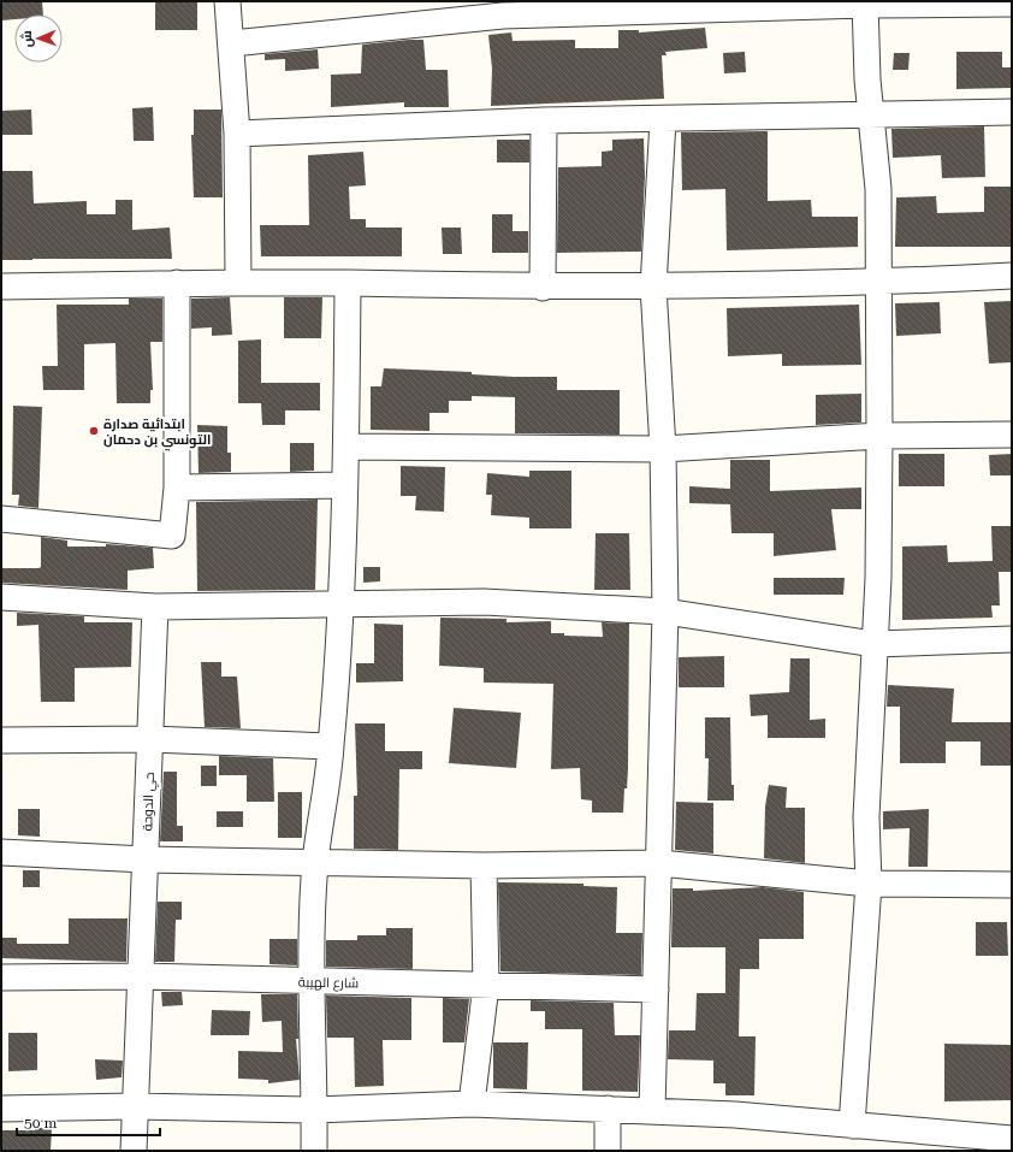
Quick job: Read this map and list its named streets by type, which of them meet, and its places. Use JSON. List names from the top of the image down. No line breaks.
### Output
{"streets":{"street":["حي الدوحة","شارع الهيبة"]},"crossings":[["حي الدوحة","شارع الهيبة"]],"places":["ابتدائية صدارة التونسي بن دحمان"],"scale_bar":"50 m","north":"left"}
